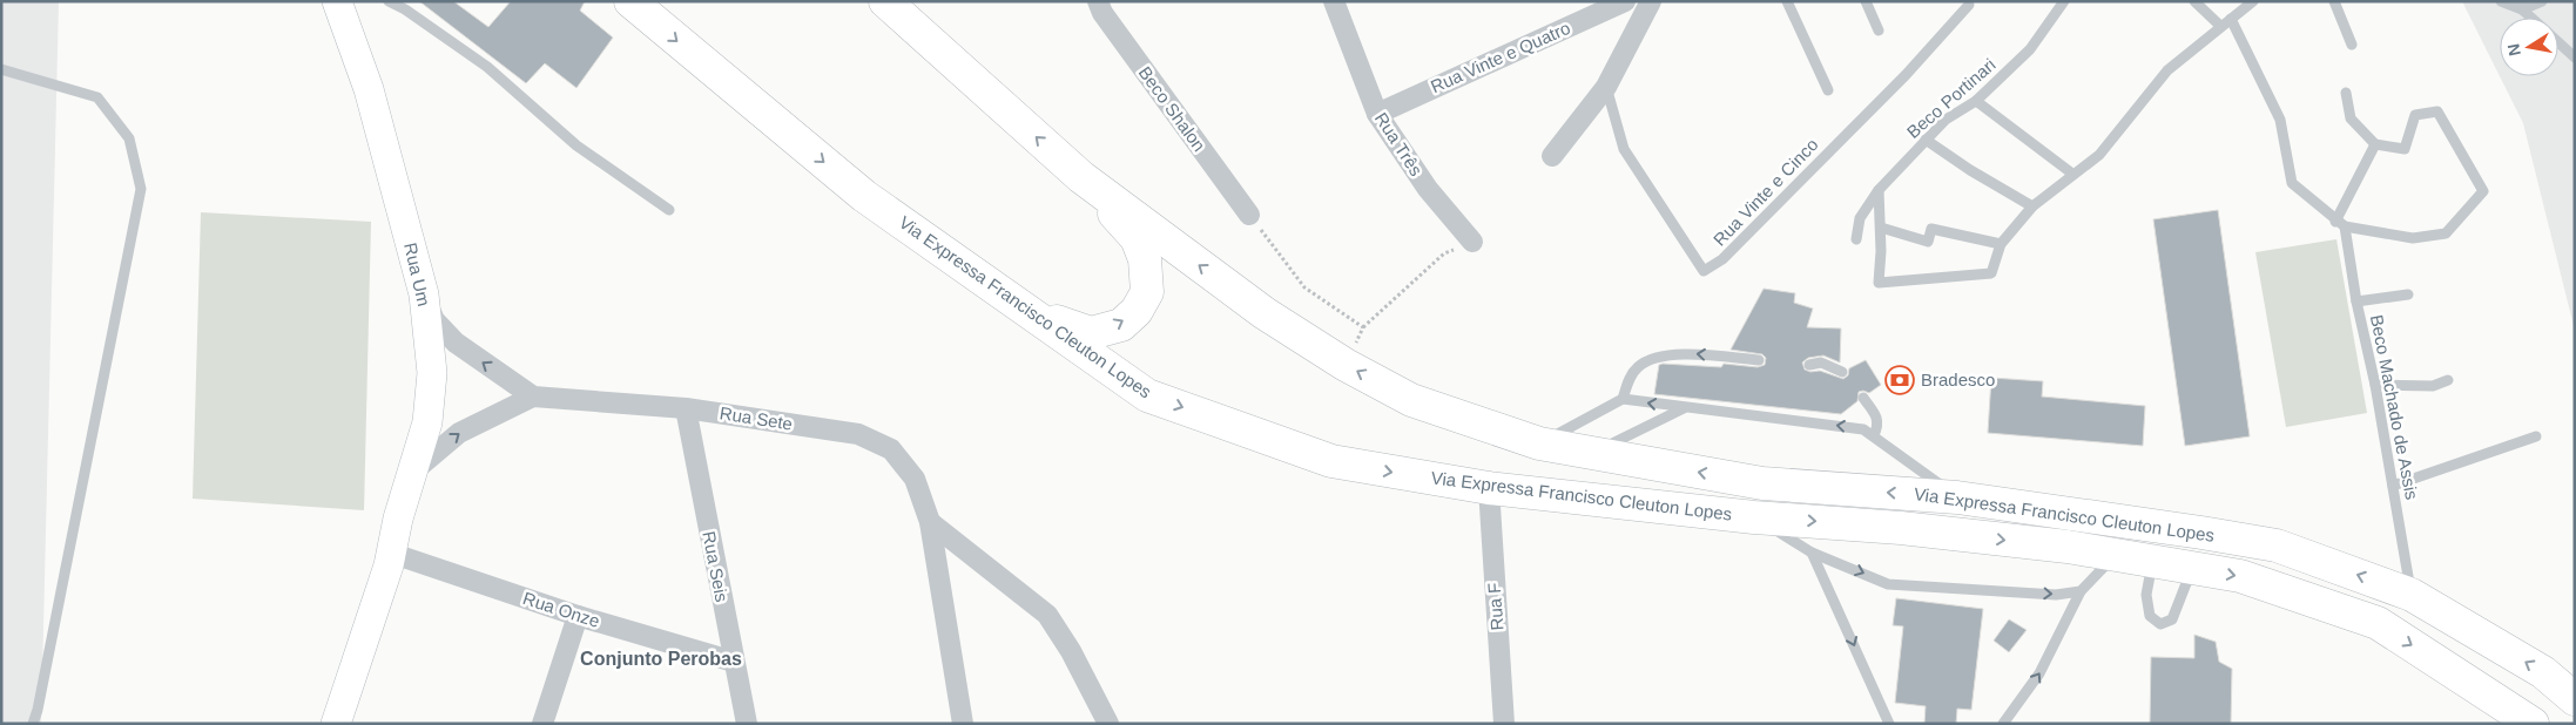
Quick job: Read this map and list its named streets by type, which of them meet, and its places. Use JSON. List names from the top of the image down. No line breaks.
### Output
{"streets":{"highway":["Via Expressa Francisco Cleuton Lopes"],"street":["Rua Vinte e Quatro","Beco Shalon","Rua Três","Rua Um","Rua Sete","Rua Seis","Rua F","Rua Onze"],"lane":["Beco Portinari","Rua Vinte e Cinco","Beco Machado de Assis"]},"crossings":[["Rua Vinte e Quatro","Rua Três"],["Rua Um","Rua Onze"],["Via Expressa Francisco Cleuton Lopes","Beco Machado de Assis"],["Via Expressa Francisco Cleuton Lopes","Rua F"],["Rua Sete","Rua Seis"],["Rua Seis","Rua Onze"]],"districts":["Conjunto Perobas"],"places":{"bank":["Bradesco"]},"north":"left"}
